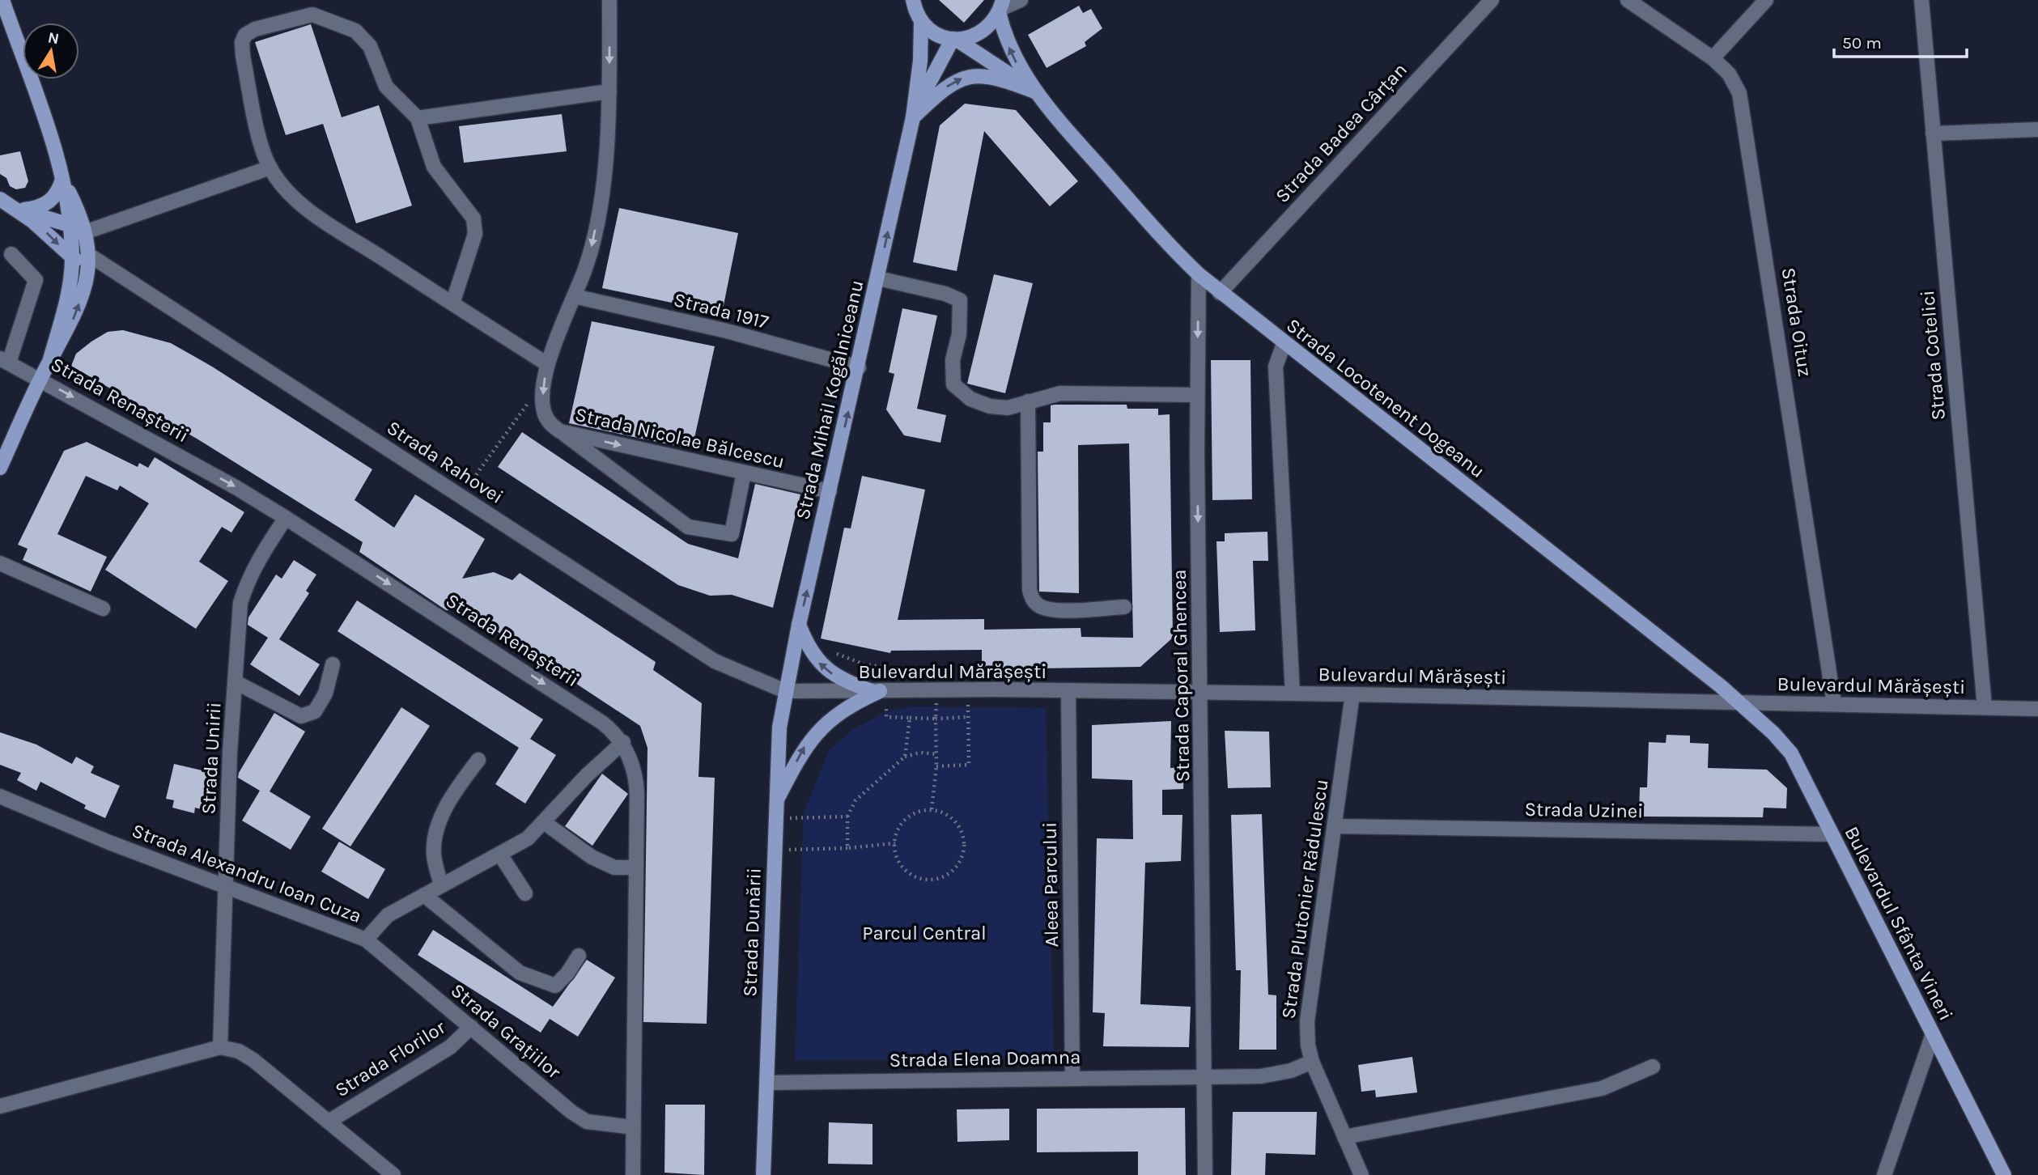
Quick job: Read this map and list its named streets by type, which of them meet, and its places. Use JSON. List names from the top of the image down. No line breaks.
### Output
{"streets":{"main road":["Strada Locotenent Dogeanu","Strada Mihail Kogălniceanu","Bulevardul Sfânta Vineri","Strada Dunării"],"street":["Strada Badea Cârțan","Strada 1917","Strada Oituz","Strada Cotelici","Strada Renașterii","Strada Nicolae Bălcescu","Strada Rahovei","Bulevardul Mărășești","Strada Caporal Ghencea","Strada Unirii","Strada Uzinei","Strada Alexandru Ioan Cuza","Aleea Parcului","Strada Plutonier Rădulescu","Strada Grațiilor","Strada Florilor","Strada Elena Doamna"]},"crossings":[["Strada Badea Cârțan","Strada Locotenent Dogeanu"],["Strada 1917","Strada Mihail Kogălniceanu"],["Strada 1917","Strada Nicolae Bălcescu"],["Strada Oituz","Bulevardul Mărășești"],["Strada Cotelici","Bulevardul Mărășești"],["Strada Locotenent Dogeanu","Strada Mihail Kogălniceanu"],["Strada Locotenent Dogeanu","Bulevardul Mărășești"],["Strada Locotenent Dogeanu","Strada Caporal Ghencea"],["Strada Locotenent Dogeanu","Bulevardul Sfânta Vineri"],["Strada Renașterii","Strada Unirii"],["Strada Renașterii","Strada Alexandru Ioan Cuza"],["Strada Renașterii","Strada Grațiilor"],["Strada Mihail Kogălniceanu","Strada Nicolae Bălcescu"],["Strada Mihail Kogălniceanu","Strada Rahovei"],["Strada Mihail Kogălniceanu","Bulevardul Mărășești"],["Strada Mihail Kogălniceanu","Strada Dunării"],["Strada Rahovei","Bulevardul Mărășești"],["Strada Rahovei","Strada Dunării"],["Bulevardul Mărășești","Strada Caporal Ghencea"],["Bulevardul Mărășești","Aleea Parcului"],["Bulevardul Mărășești","Strada Plutonier Rădulescu"],["Bulevardul Mărășești","Bulevardul Sfânta Vineri"],["Bulevardul Mărășești","Strada Dunării"],["Strada Caporal Ghencea","Strada Elena Doamna"],["Strada Unirii","Strada Alexandru Ioan Cuza"],["Strada Uzinei","Strada Plutonier Rădulescu"],["Strada Uzinei","Bulevardul Sfânta Vineri"],["Strada Alexandru Ioan Cuza","Strada Grațiilor"],["Aleea Parcului","Strada Elena Doamna"],["Strada Plutonier Rădulescu","Strada Elena Doamna"],["Strada Dunării","Strada Elena Doamna"],["Strada Grațiilor","Strada Florilor"]],"one_way":["Strada Renașterii","Strada Mihail Kogălniceanu"],"parks":["Parcul Central"],"scale_bar":"50 m","north":"top"}
